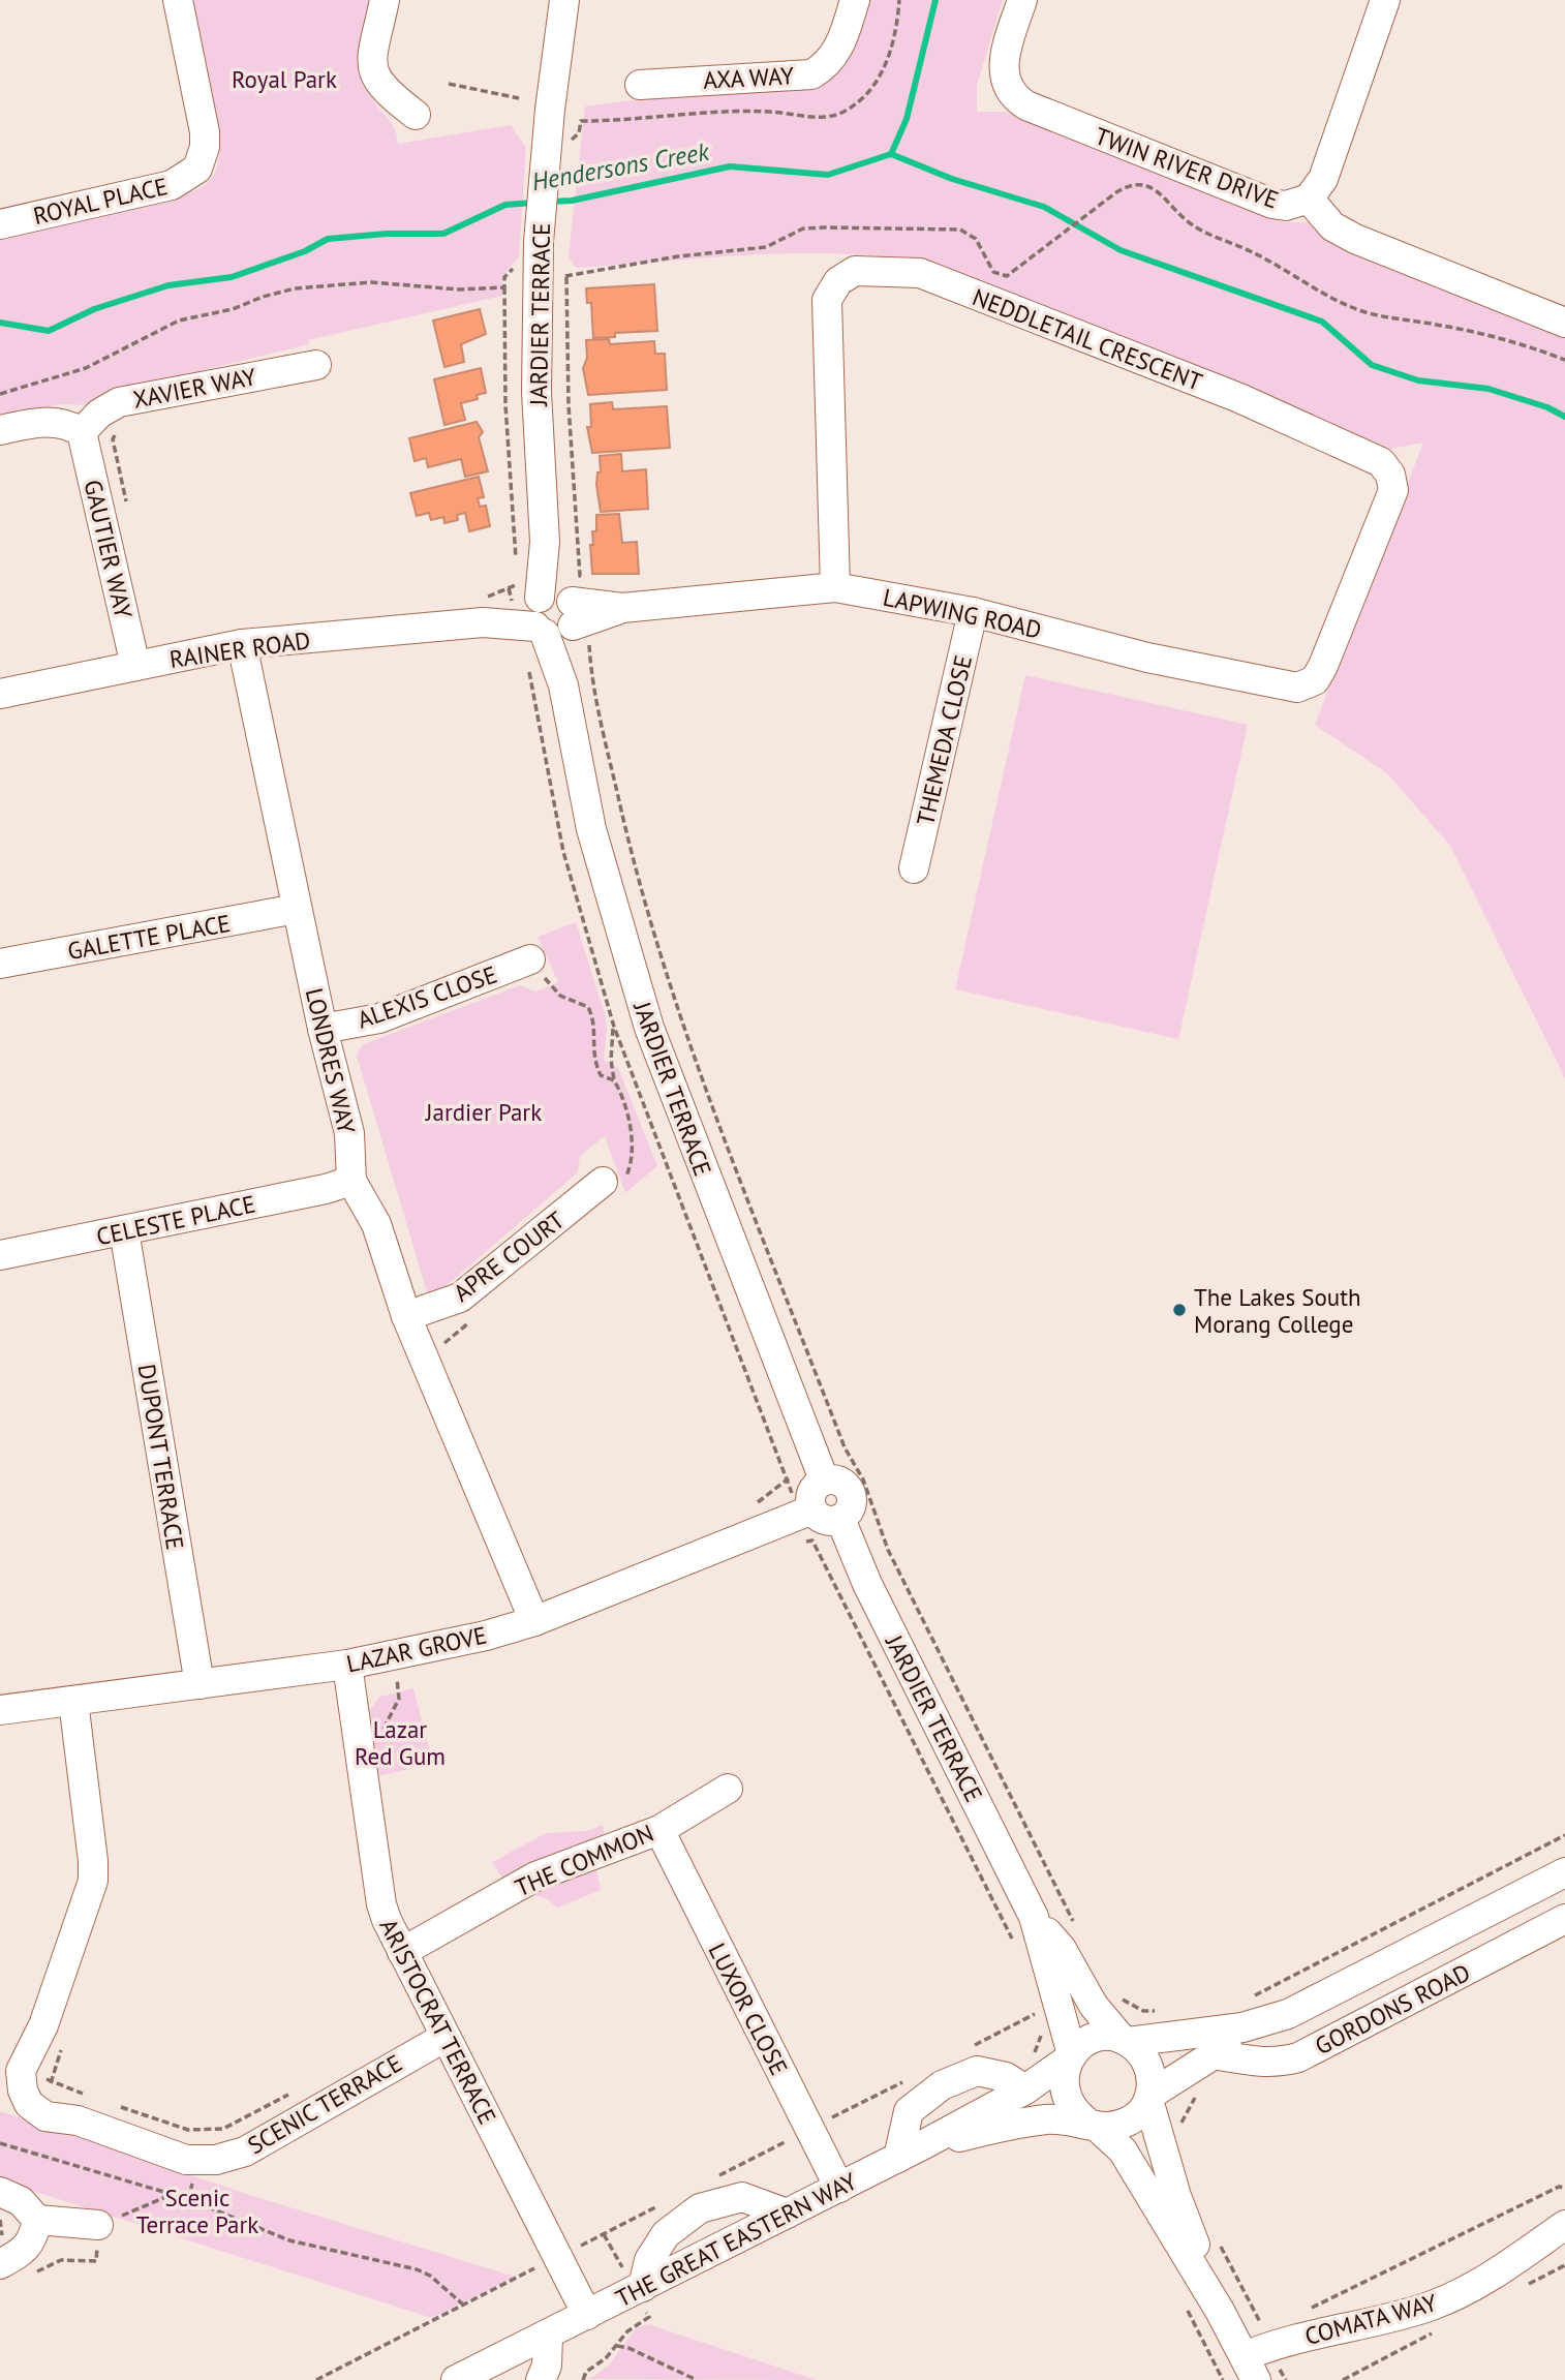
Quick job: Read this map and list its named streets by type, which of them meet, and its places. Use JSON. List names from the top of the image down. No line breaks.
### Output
{"streets":{"street":["AXA WAY","TWIN RIVER DRIVE","ROYAL PLACE","JARDIER TERRACE","NEDDLETAIL CRESCENT","XAVIER WAY","GAUTIER WAY","LAPWING ROAD","RAINER ROAD","THEMEDA CLOSE","GALETTE PLACE","ALEXIS CLOSE","LONDRES WAY","CELESTE PLACE","APRE COURT","DUPONT TERRACE","LAZAR GROVE","THE COMMON","LUXOR CLOSE","GORDONS ROAD","ARISTOCRAT TERRACE","SCENIC TERRACE","THE GREAT EASTERN WAY","COMATA WAY"]},"crossings":[["JARDIER TERRACE","LAPWING ROAD"],["JARDIER TERRACE","RAINER ROAD"],["JARDIER TERRACE","LAZAR GROVE"],["JARDIER TERRACE","GORDONS ROAD"],["JARDIER TERRACE","THE GREAT EASTERN WAY"],["NEDDLETAIL CRESCENT","LAPWING ROAD"],["XAVIER WAY","GAUTIER WAY"],["GAUTIER WAY","RAINER ROAD"],["LAPWING ROAD","RAINER ROAD"],["LAPWING ROAD","THEMEDA CLOSE"],["RAINER ROAD","LONDRES WAY"],["GALETTE PLACE","LONDRES WAY"],["ALEXIS CLOSE","LONDRES WAY"],["LONDRES WAY","CELESTE PLACE"],["LONDRES WAY","APRE COURT"],["LONDRES WAY","LAZAR GROVE"],["CELESTE PLACE","DUPONT TERRACE"],["DUPONT TERRACE","LAZAR GROVE"],["LAZAR GROVE","ARISTOCRAT TERRACE"],["THE COMMON","LUXOR CLOSE"],["THE COMMON","ARISTOCRAT TERRACE"],["LUXOR CLOSE","THE GREAT EASTERN WAY"],["GORDONS ROAD","THE GREAT EASTERN WAY"],["ARISTOCRAT TERRACE","SCENIC TERRACE"],["ARISTOCRAT TERRACE","THE GREAT EASTERN WAY"]],"water":["Hendersons Creek"],"parks":["Royal Park","Jardier Park","Lazar Red Gum","Scenic Terrace Park"],"places":["The Lakes South Morang College"]}
